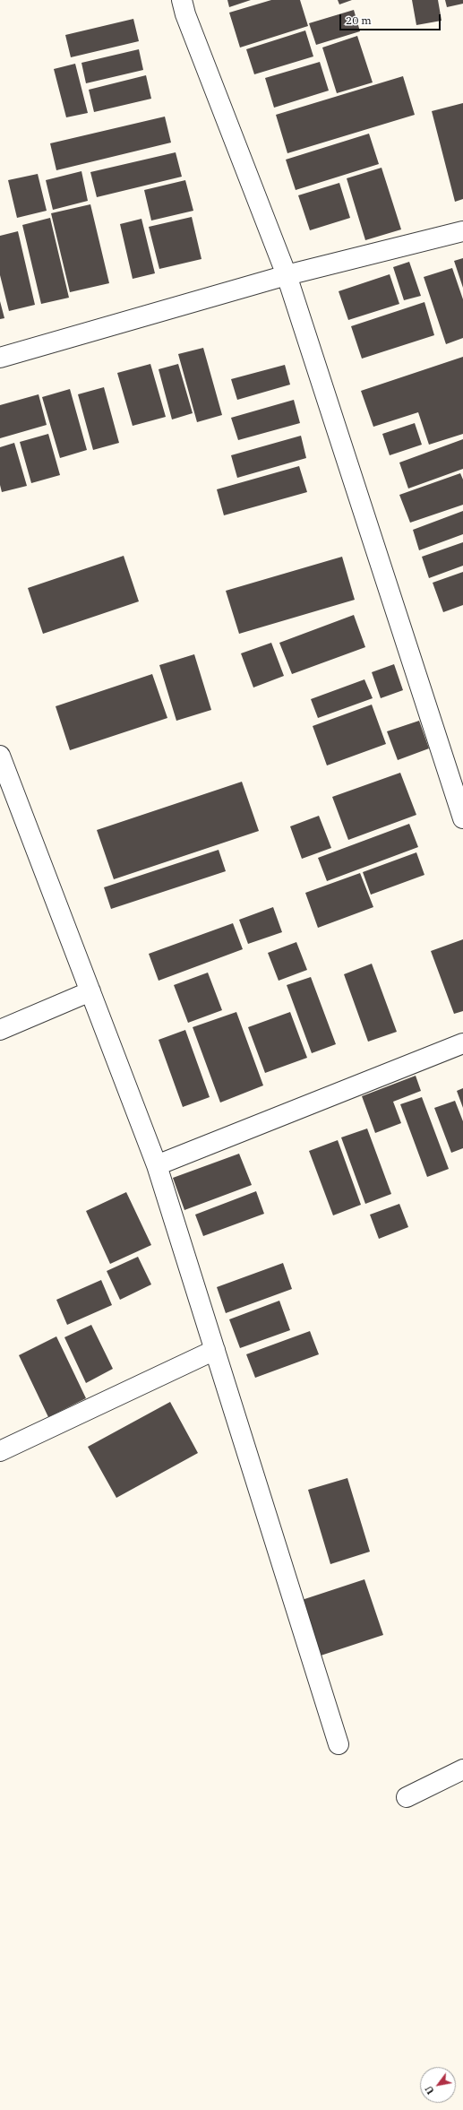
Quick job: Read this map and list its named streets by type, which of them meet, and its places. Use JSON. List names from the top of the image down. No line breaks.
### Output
{"scale_bar":"20 m","north":"bottom left"}
